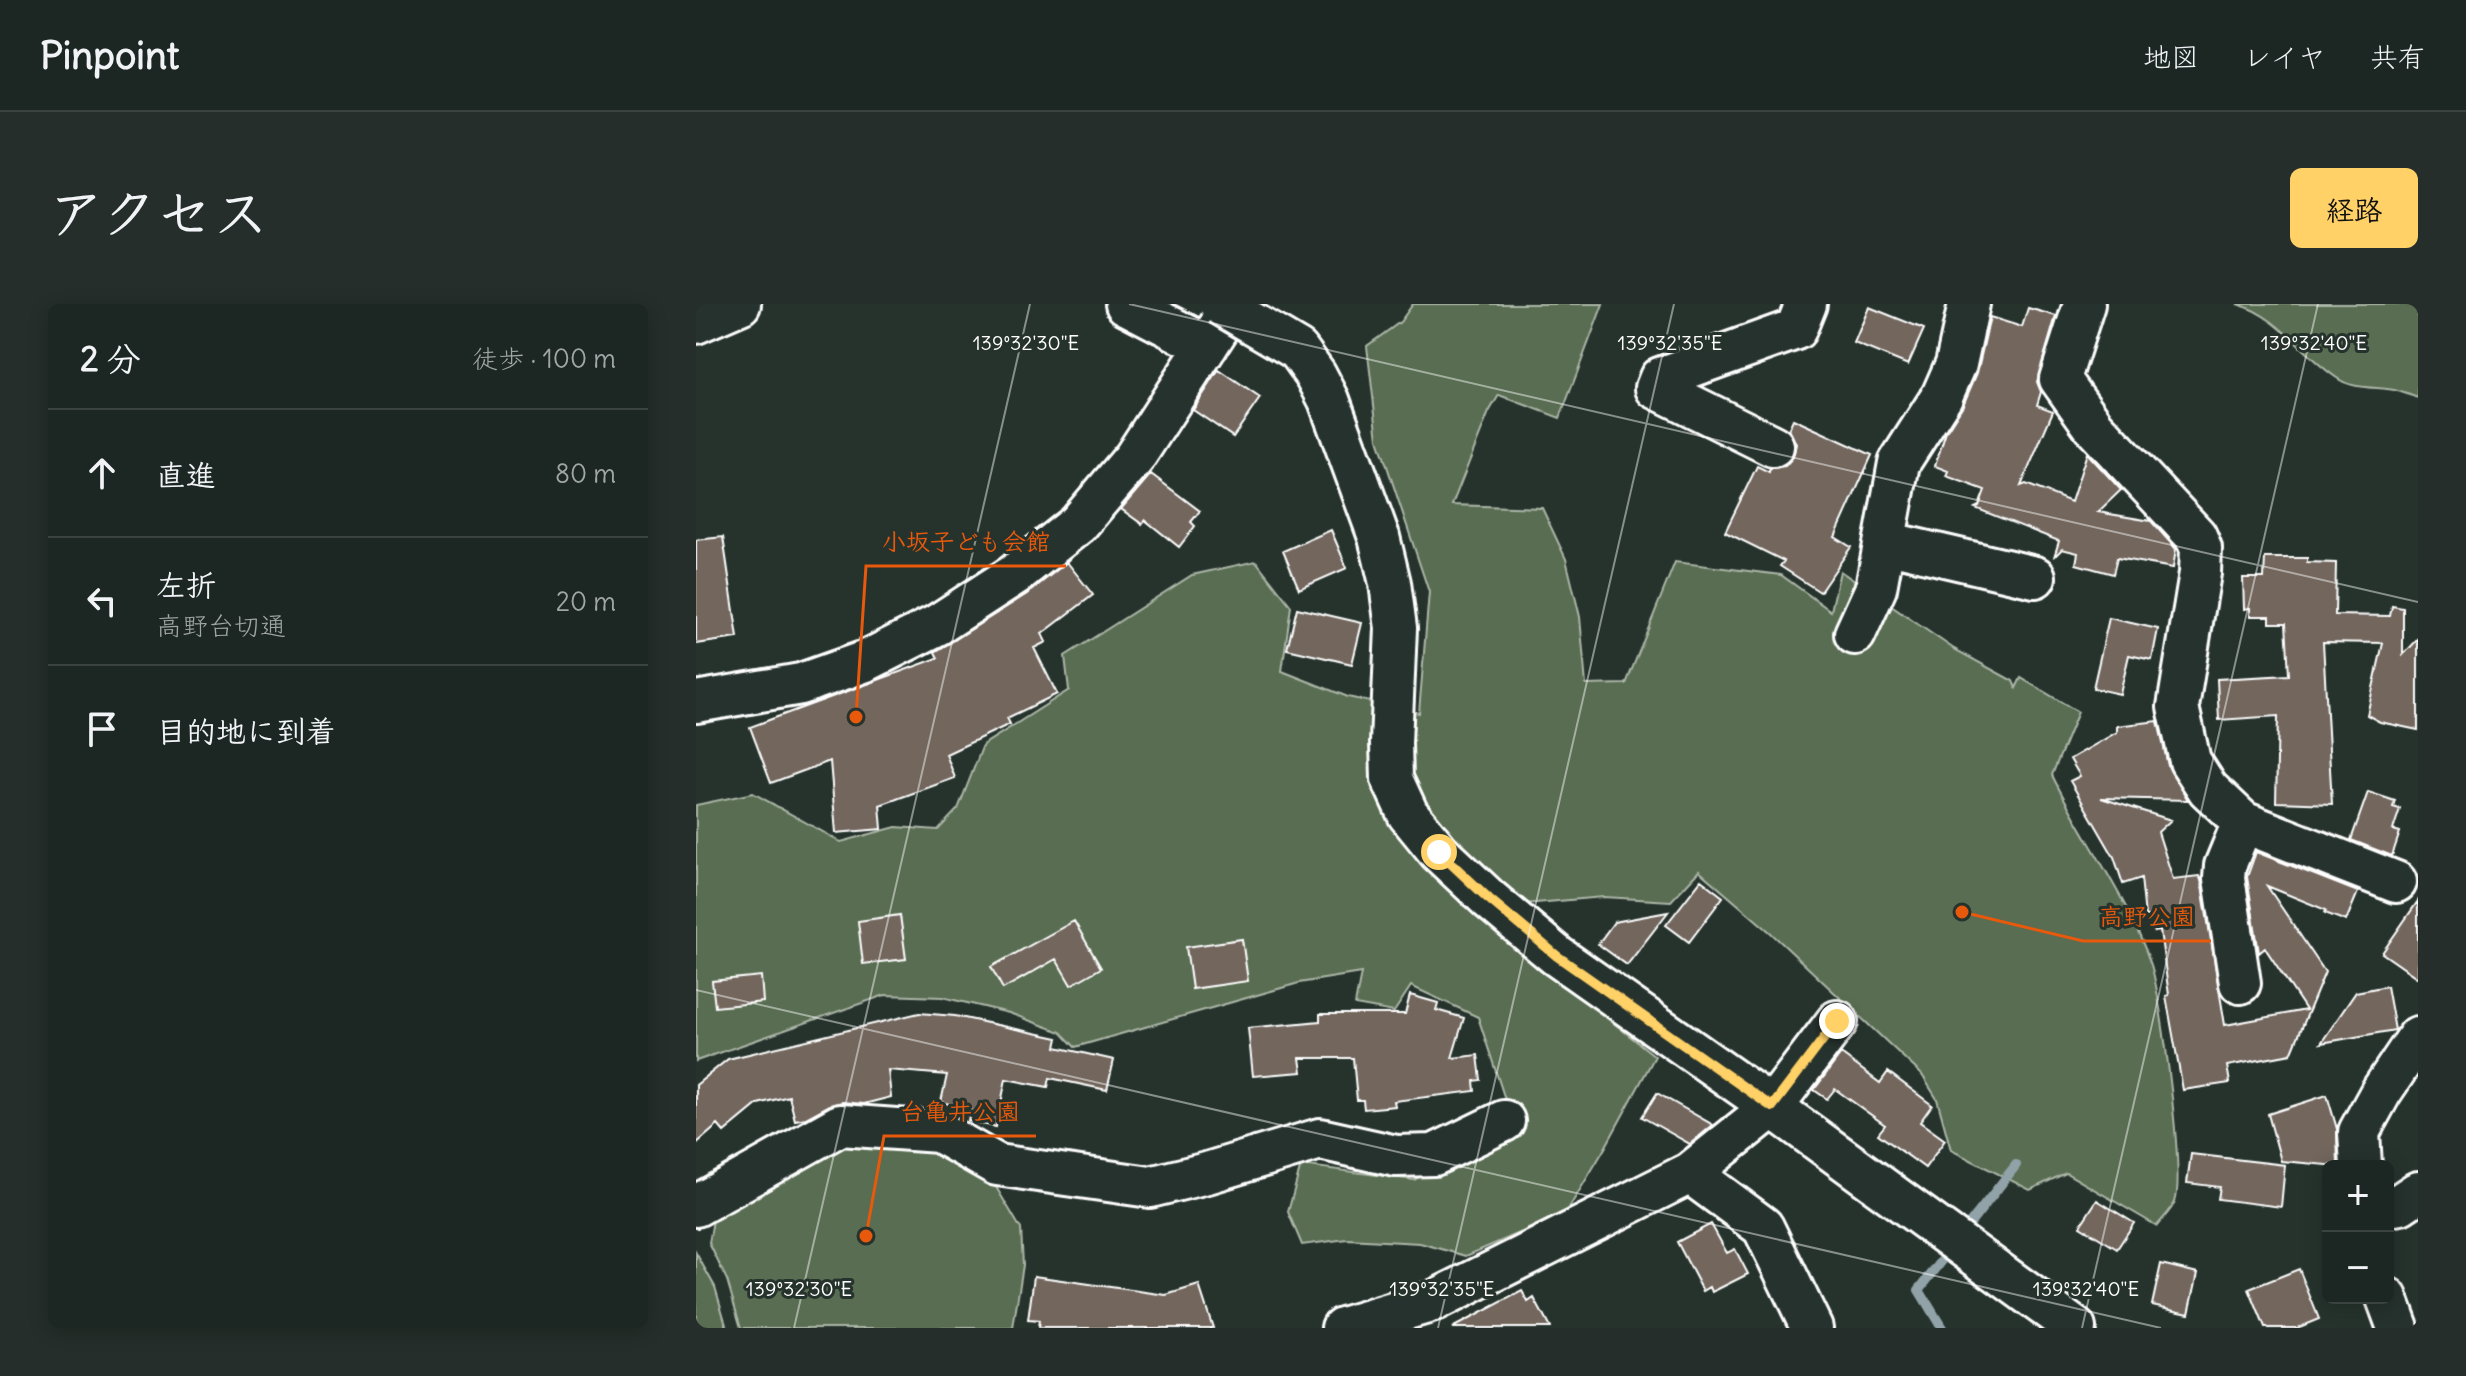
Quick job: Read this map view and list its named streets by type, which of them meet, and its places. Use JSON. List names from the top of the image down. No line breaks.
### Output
{"places":["小坂子ども会館","高野公園","台亀井公園"],"page":{"header":"Pinpoint","nav":["地図","レイヤ","共有"],"title":"アクセス","buttons":"経路","heading":["2 分","徒歩 · 100 m"],"list":[["直進","80 m"],["左折","高野台切通","20 m"],"目的地に到着"],"map_buttons":["+","−"]},"coordinates":["139°32'30\"E","139°32'35\"E","139°32'40\"E"]}
